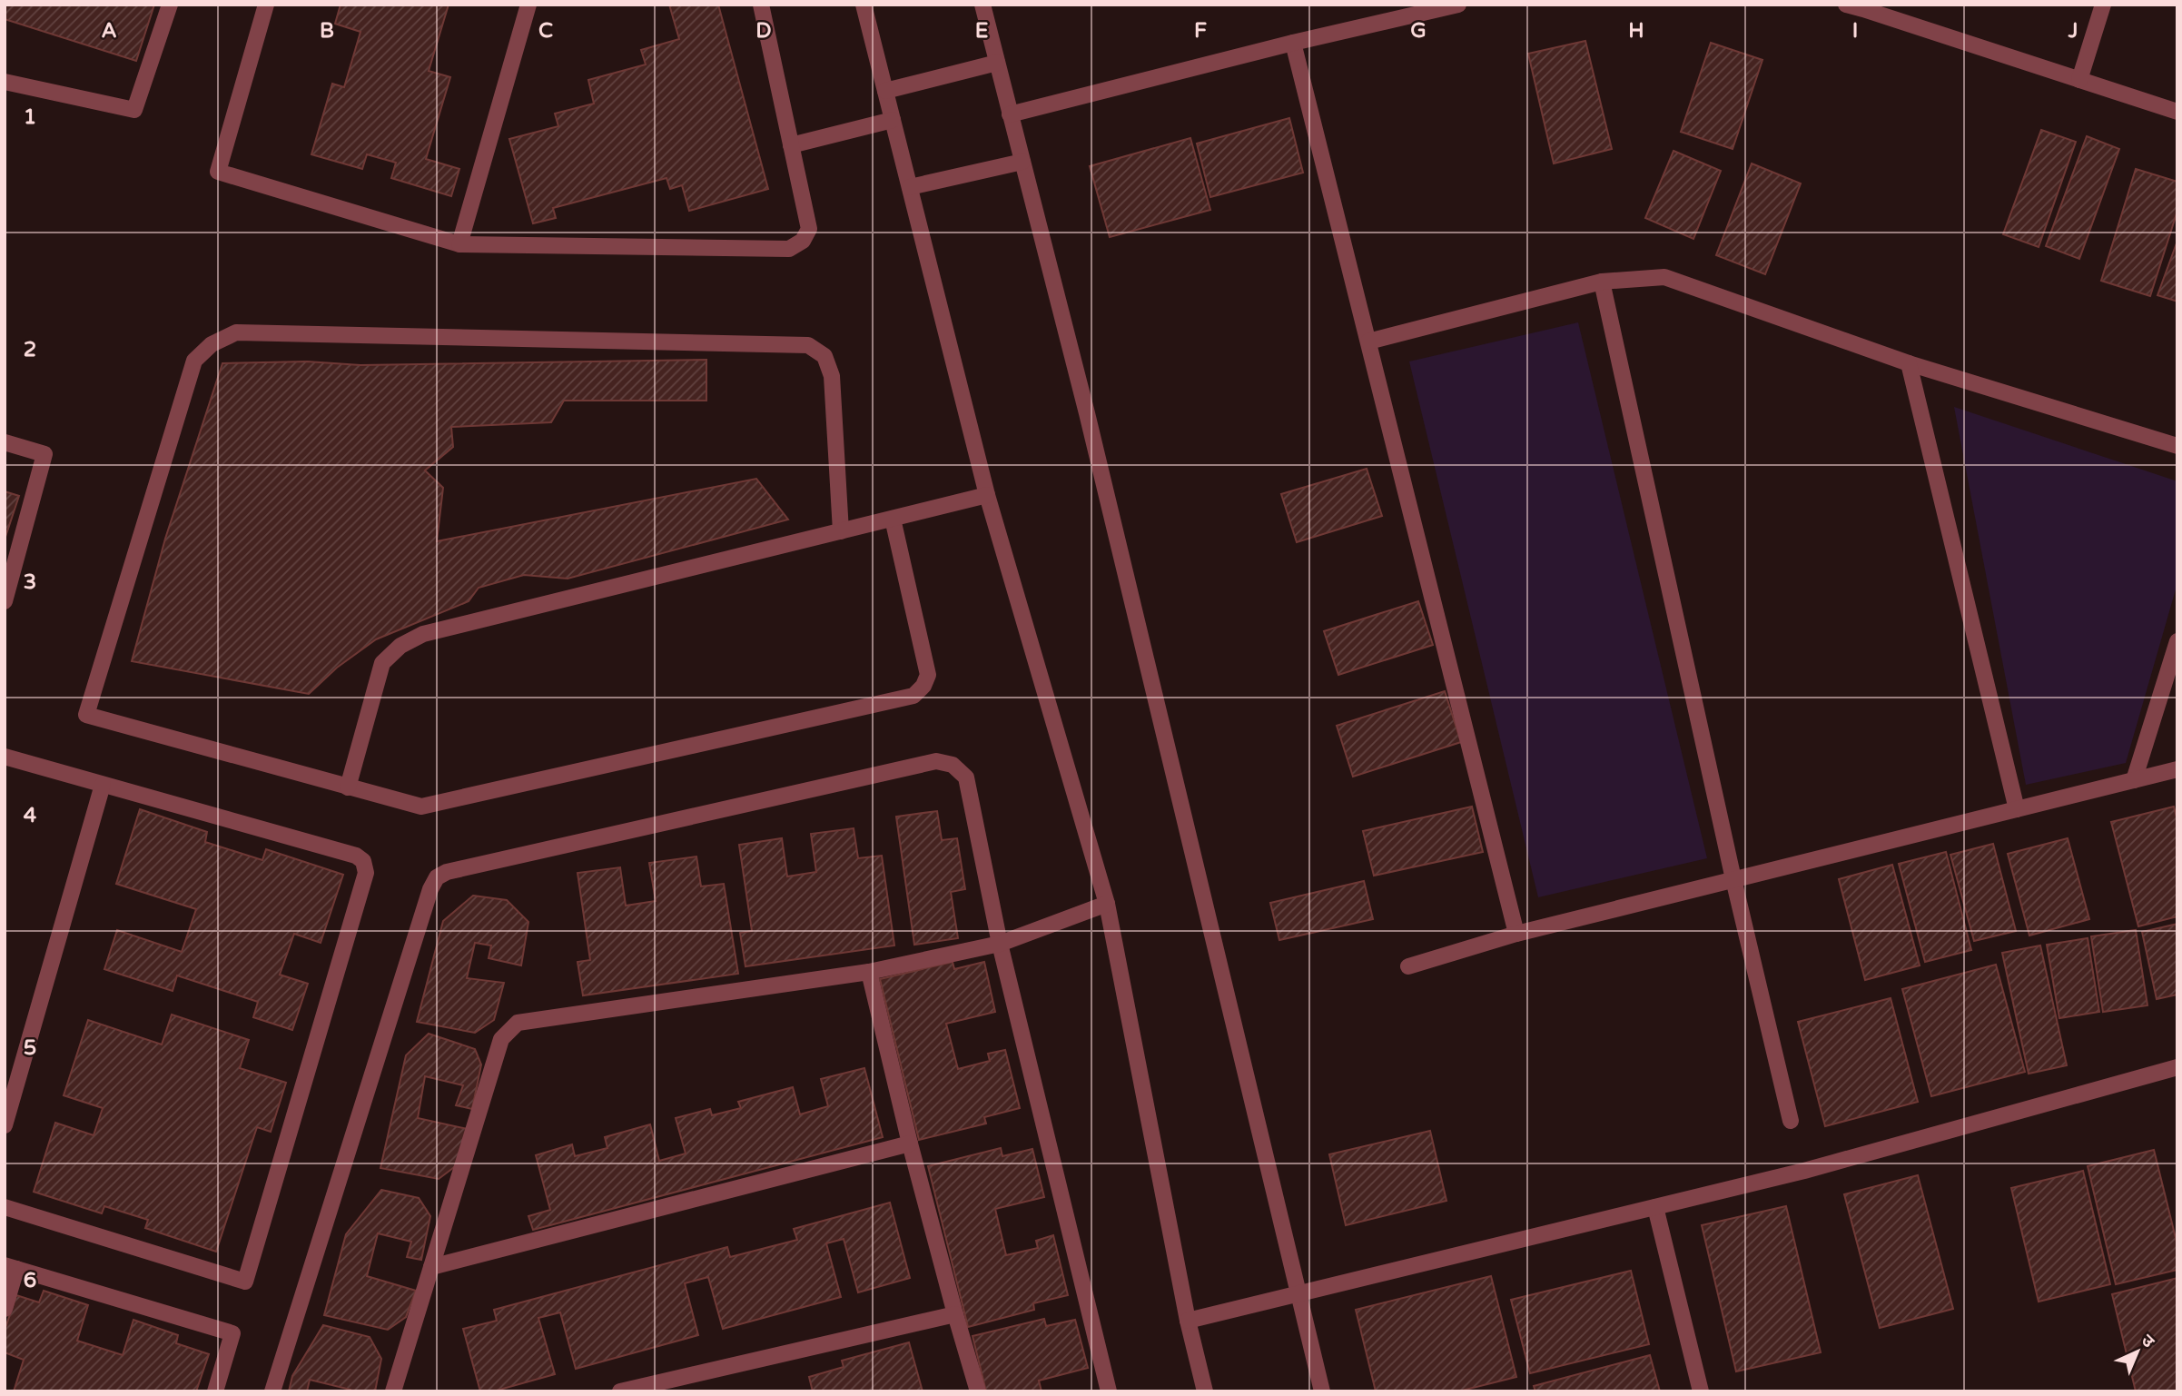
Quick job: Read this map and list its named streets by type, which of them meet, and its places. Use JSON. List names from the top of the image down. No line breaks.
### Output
{"north":"top right","grid":{"columns":["A","B","C","D","E","F","G","H","I","J"],"rows":["1","2","3","4","5","6"]}}
